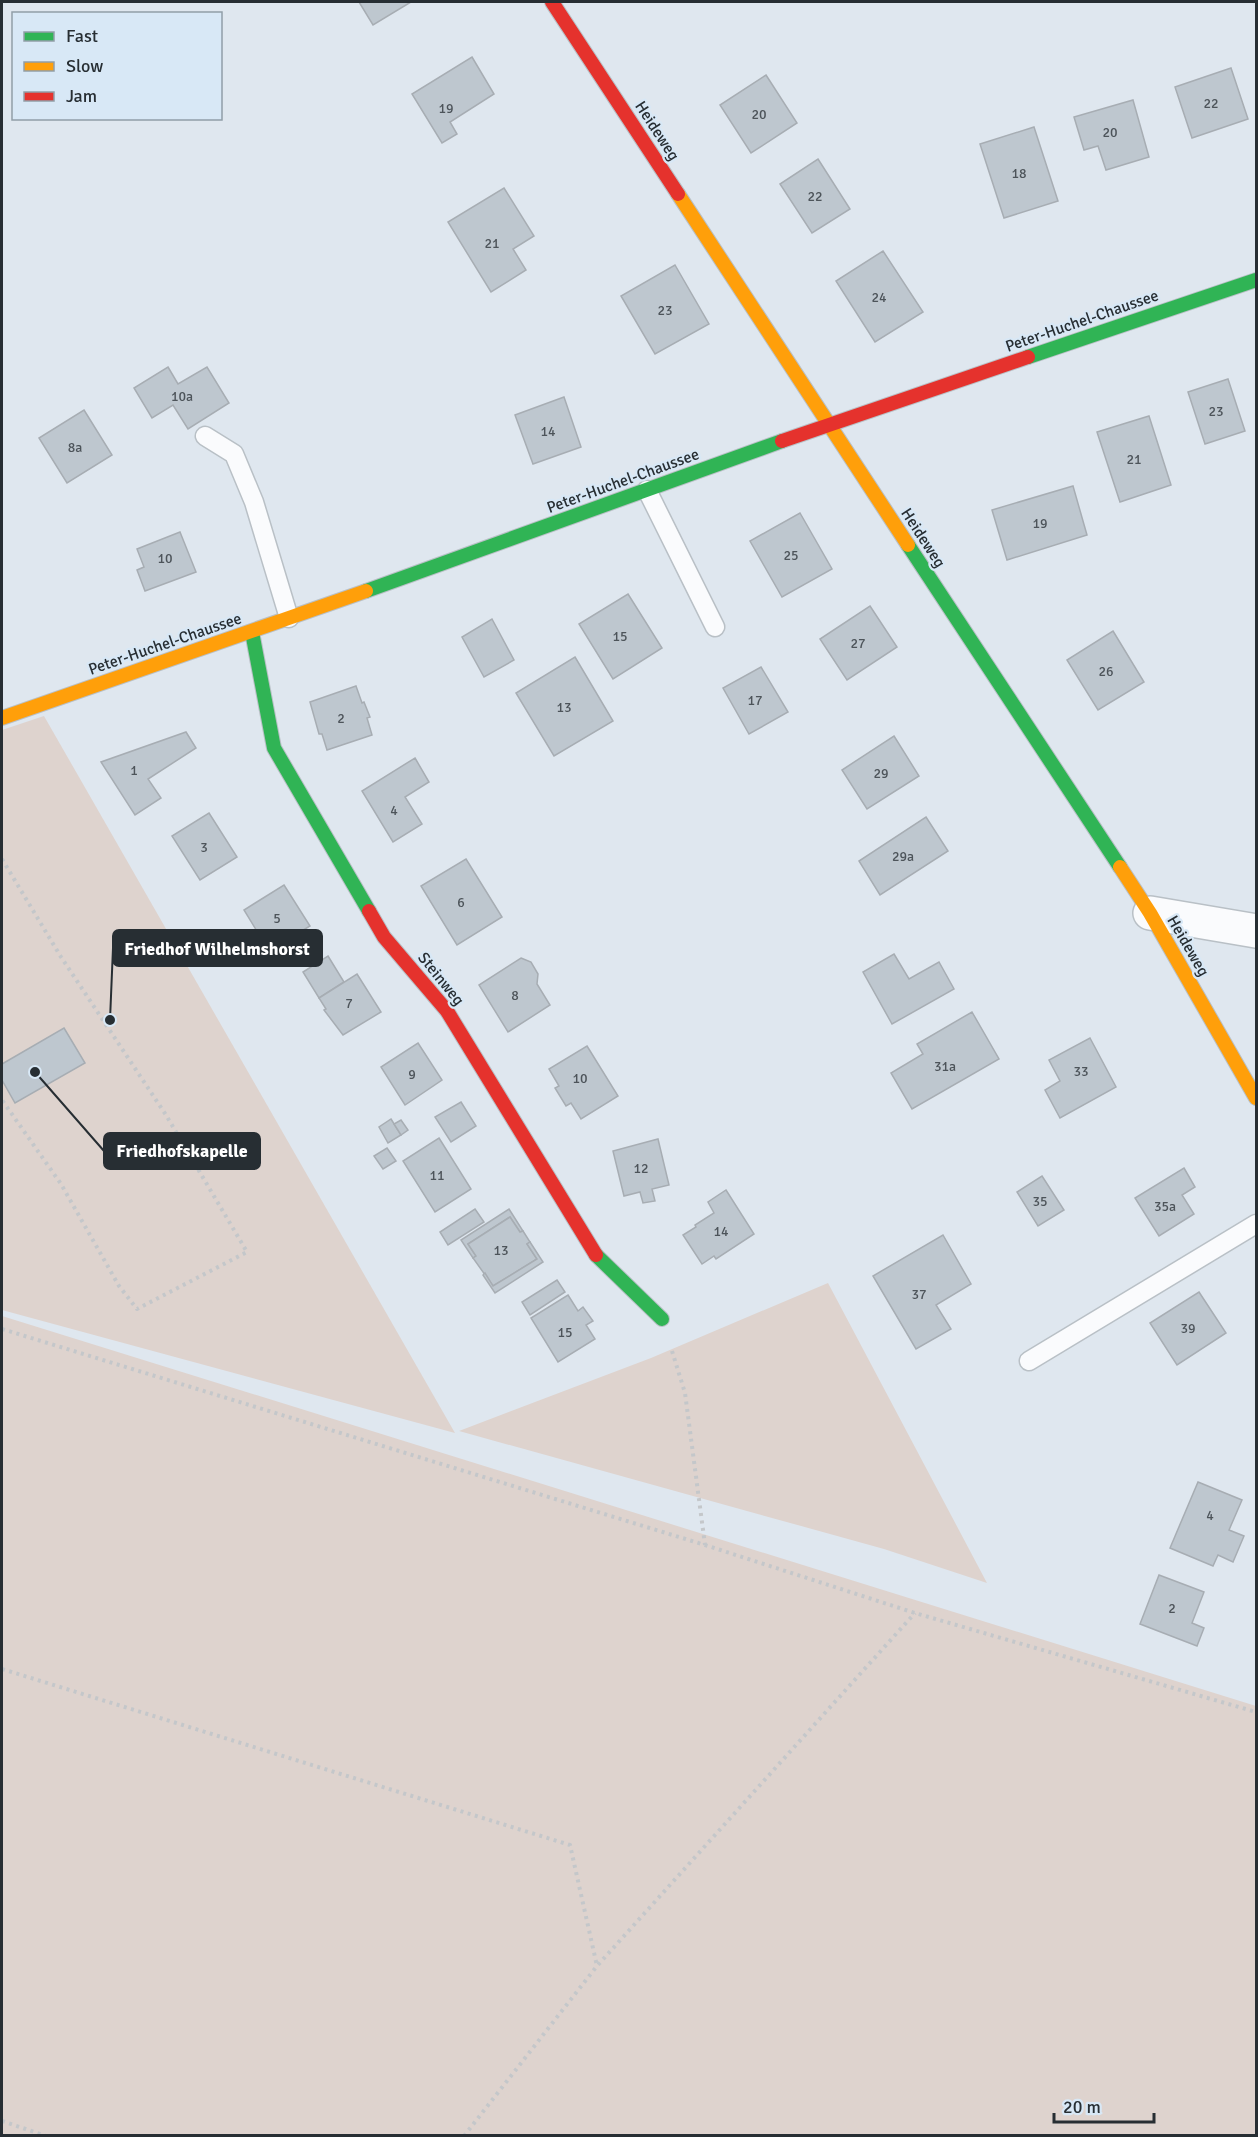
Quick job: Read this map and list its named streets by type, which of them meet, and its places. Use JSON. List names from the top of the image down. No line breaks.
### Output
{"streets":{"street":["Heideweg","Peter-Huchel-Chaussee","Steinweg"]},"crossings":[["Heideweg","Peter-Huchel-Chaussee"],["Peter-Huchel-Chaussee","Steinweg"]],"places":["Friedhof Wilhelmshorst","Friedhofskapelle"],"house_numbers":["22","19","20","20","18","22","21","24","23","10a","23","14","8a","21","19","25","10","15","27","26","17","13","2","1","29","4","3","29a","6","5","8","7","31a","33","9","10","12","11","35","35a","14","13","37","39","15","4","2"],"legend":["Fast","Slow","Jam"],"scale_bar":"20 m"}
